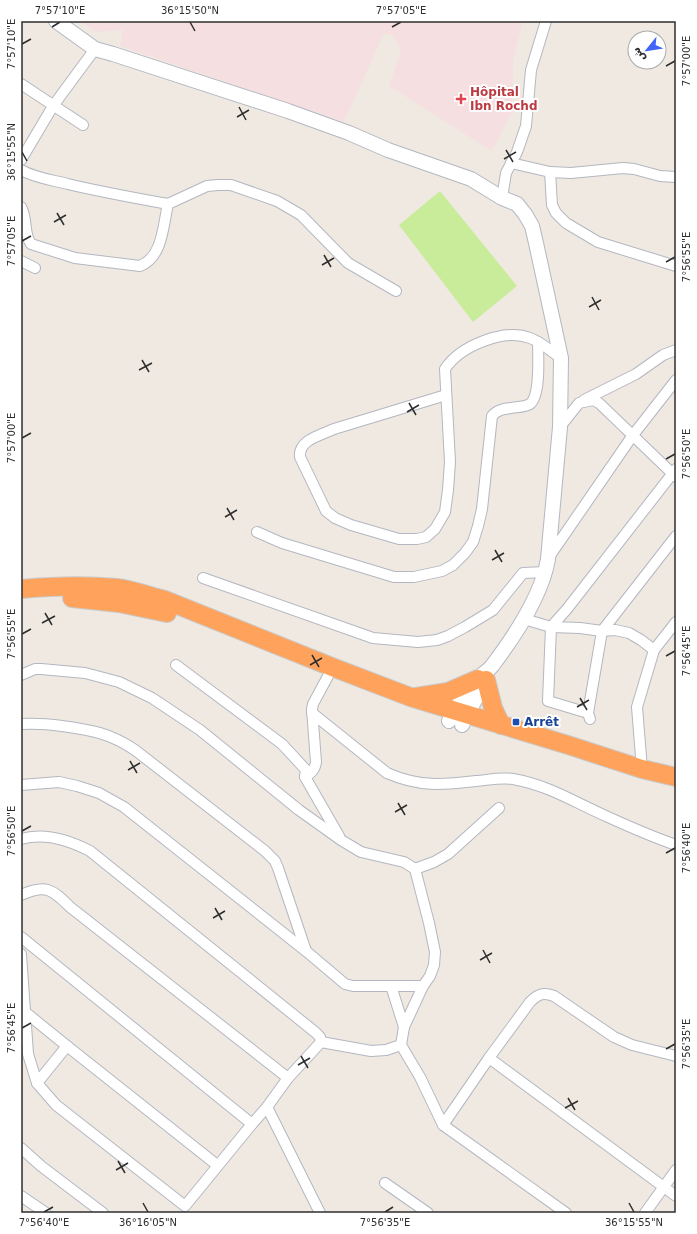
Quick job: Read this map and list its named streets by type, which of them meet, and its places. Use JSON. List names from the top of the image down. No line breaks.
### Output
{"places":{"health":["Hôpital Ibn Rochd"],"transit":["Arrêt"]},"north":"bottom left","coordinates":["7°57'10\"E","36°15'50\"N","7°57'05\"E","7°57'00\"E","36°15'55\"N","7°56'55\"E","7°56'50\"E","7°56'45\"E","7°56'40\"E","7°56'35\"E","36°16'05\"N"]}
